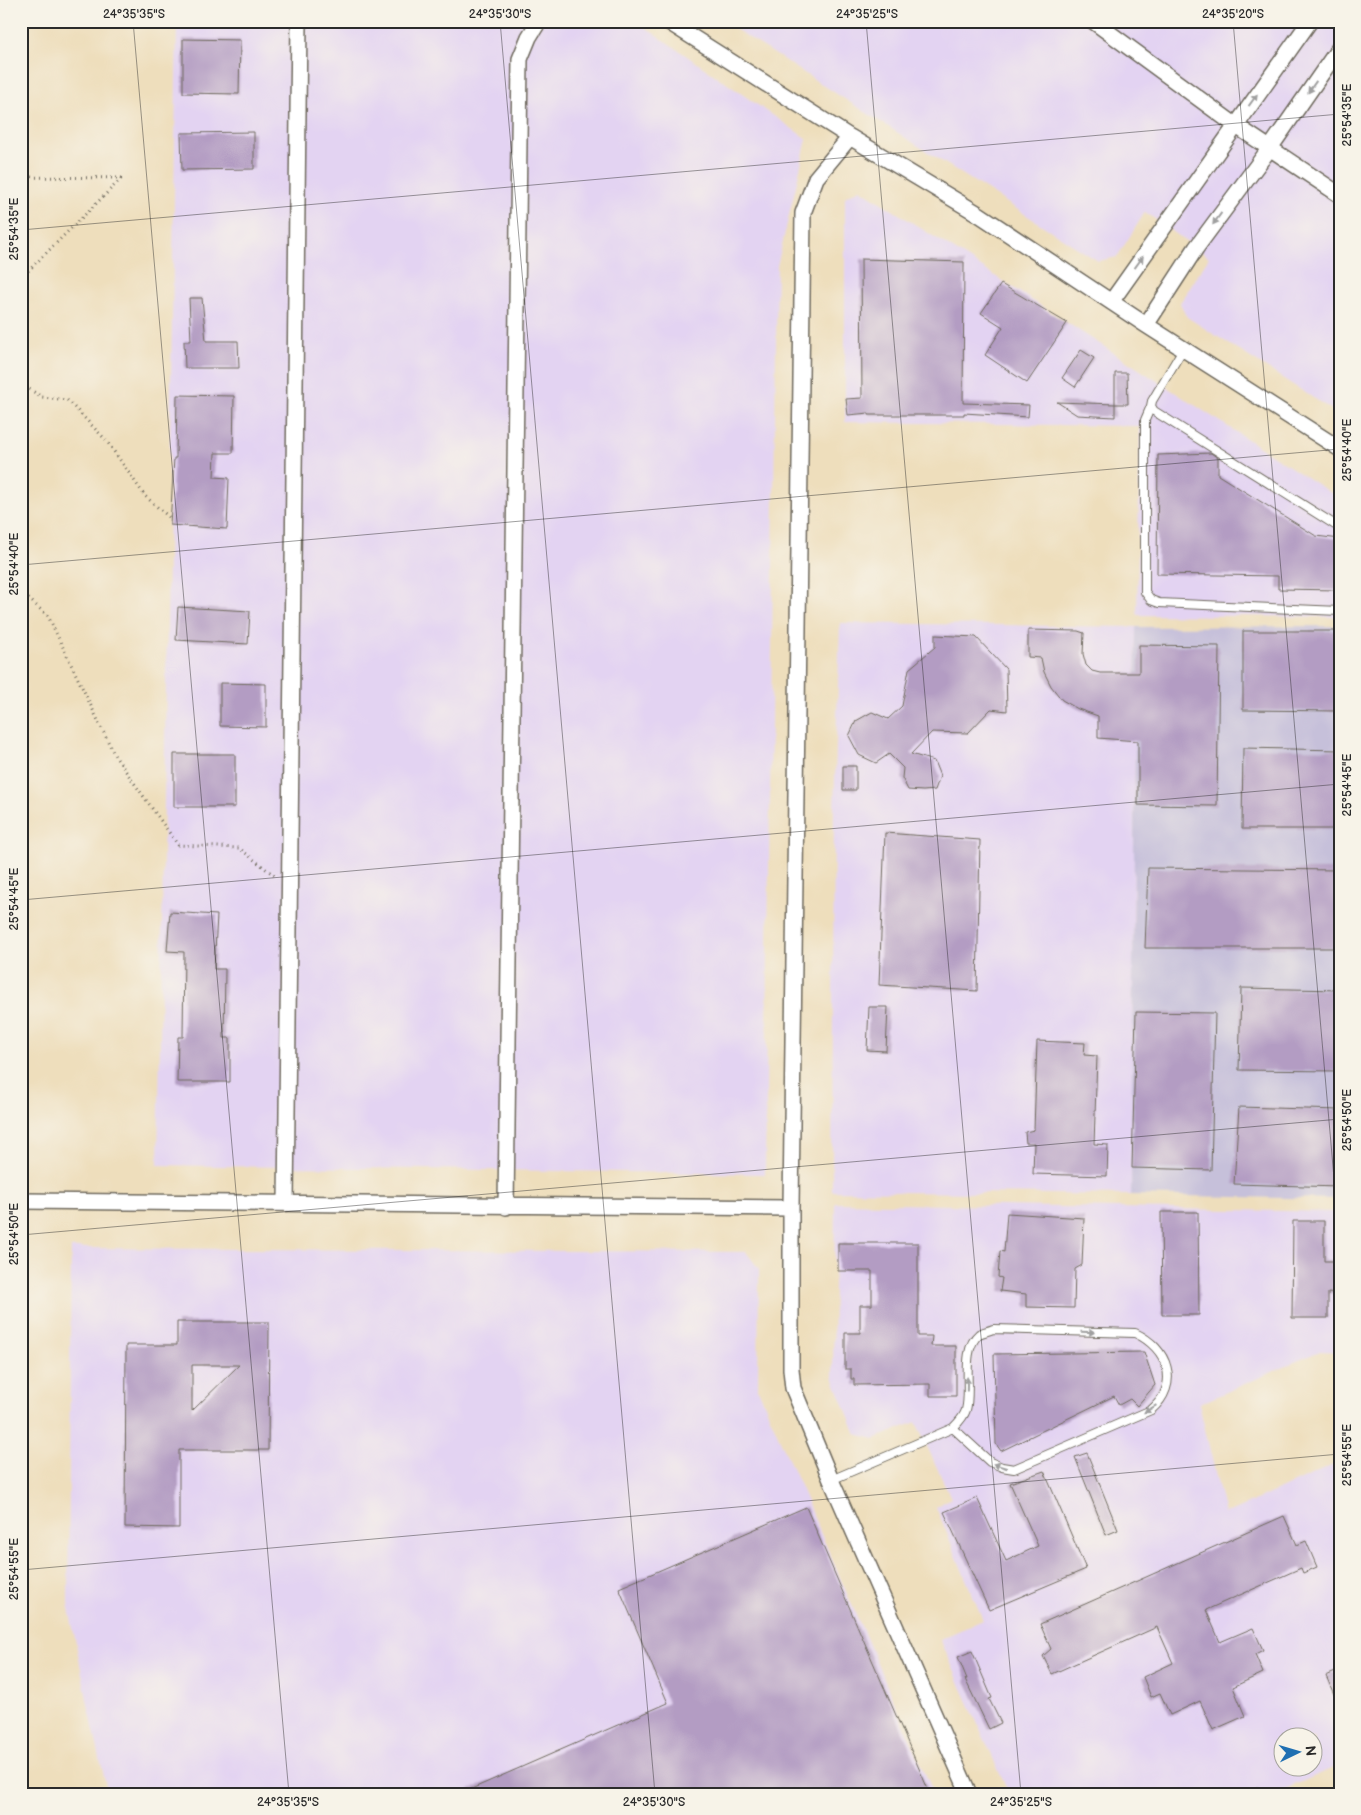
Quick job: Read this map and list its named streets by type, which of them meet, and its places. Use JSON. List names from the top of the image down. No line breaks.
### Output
{"north":"right","coordinates":["24°35'35\"S","24°35'30\"S","24°35'25\"S","24°35'20\"S","25°54'35\"E","25°54'40\"E","25°54'45\"E","25°54'50\"E","25°54'55\"E"]}
